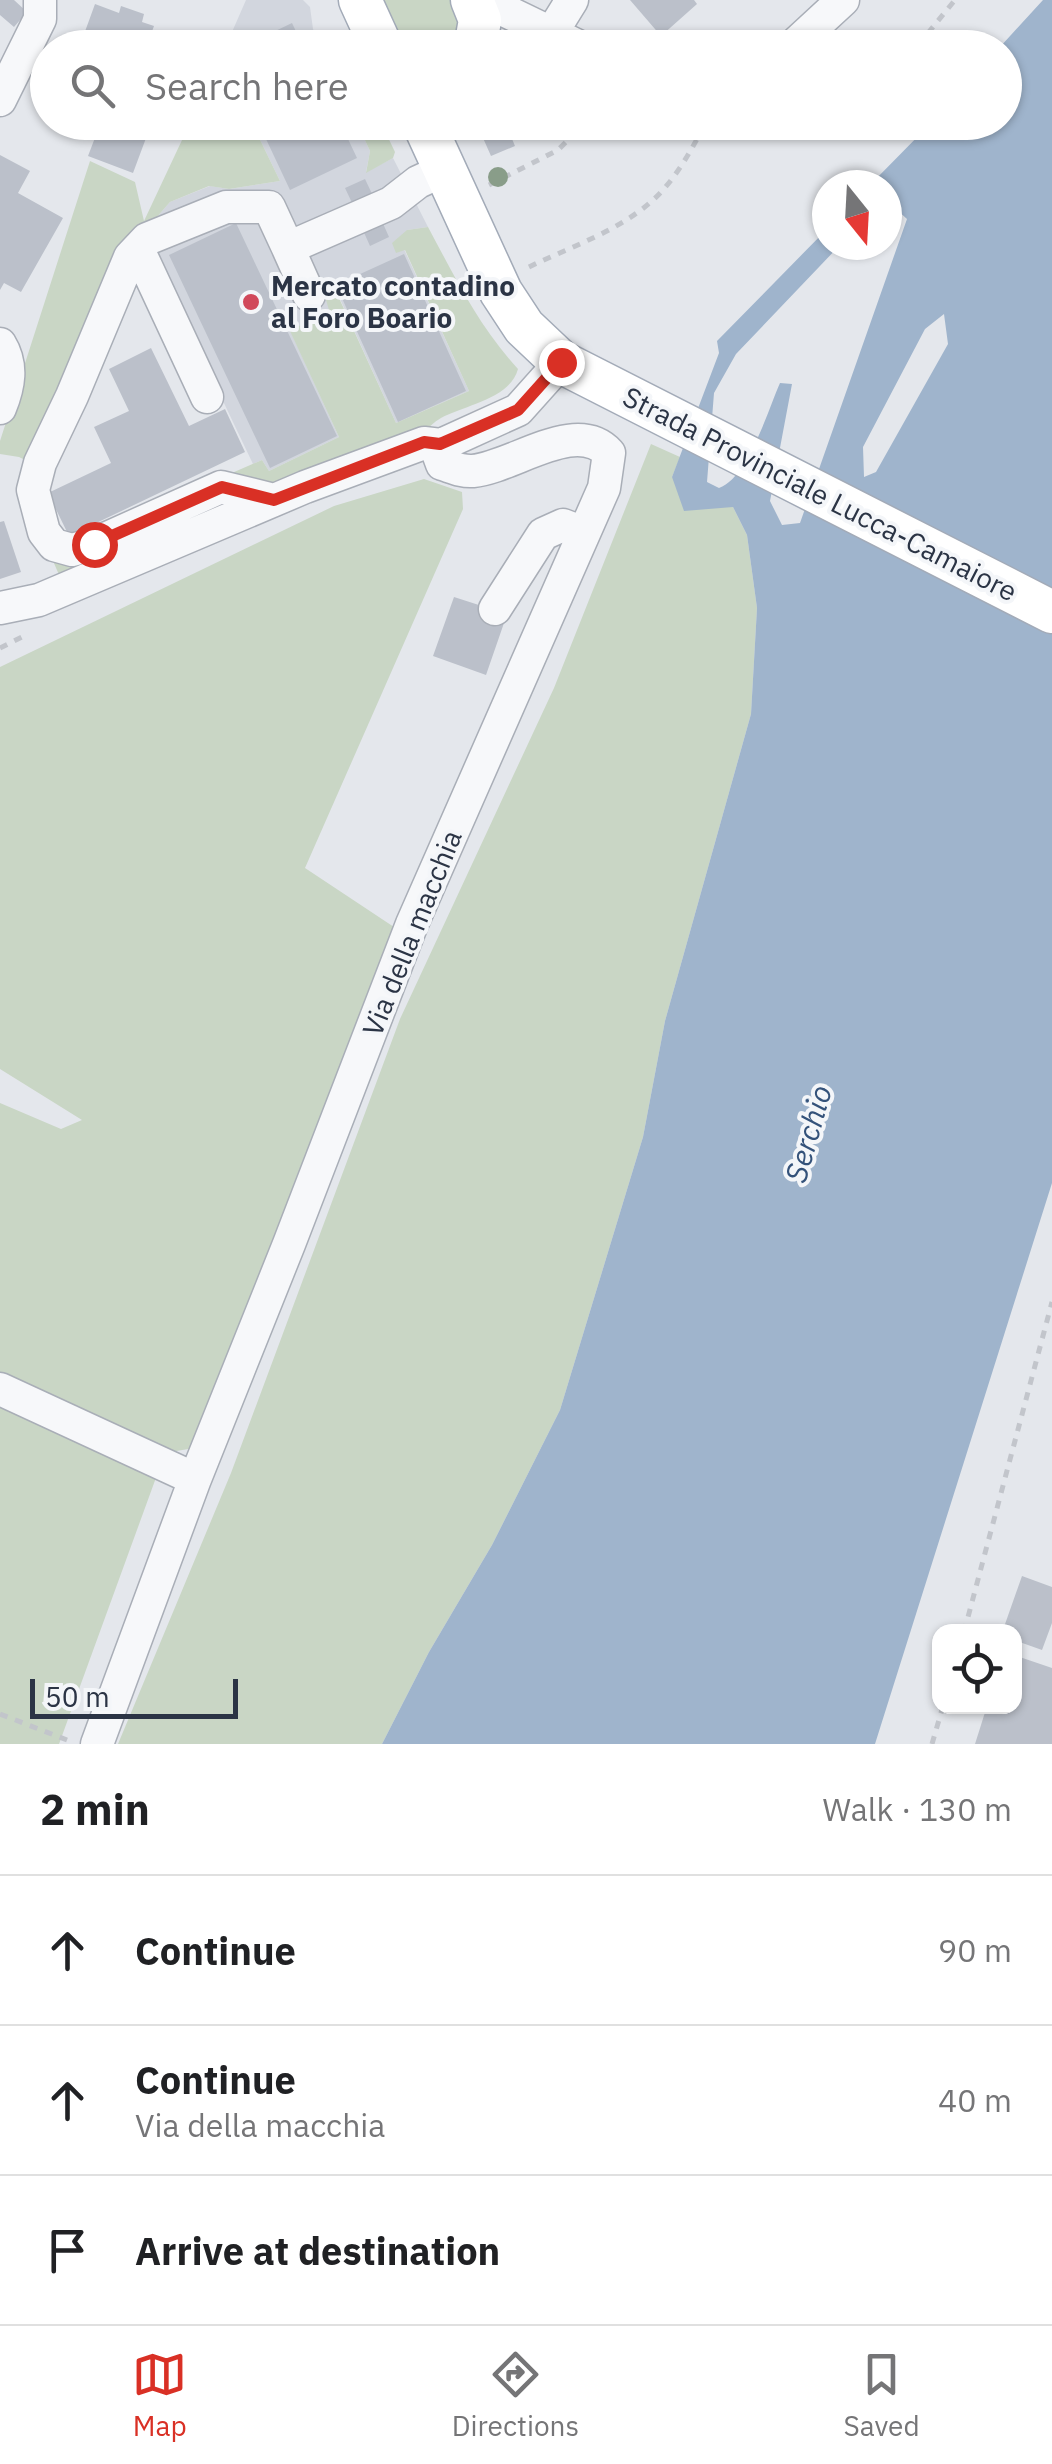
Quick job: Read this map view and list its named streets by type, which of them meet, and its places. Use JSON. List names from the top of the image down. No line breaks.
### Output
{"streets":{"main road":["Strada Provinciale Lucca-Camaiore"],"street":["Via della macchia"]},"water":["Serchio"],"places":["Mercato contadino al Foro Boario"],"scale_bar":"50 m","north":"bottom","page":{"search":"Search here","scale":"50 m","heading":["2 min","Walk · 130 m"],"list":[["Continue","90 m"],["Continue","Via della macchia","40 m"],"Arrive at destination"],"nav":["Map","Directions","Saved"]}}
